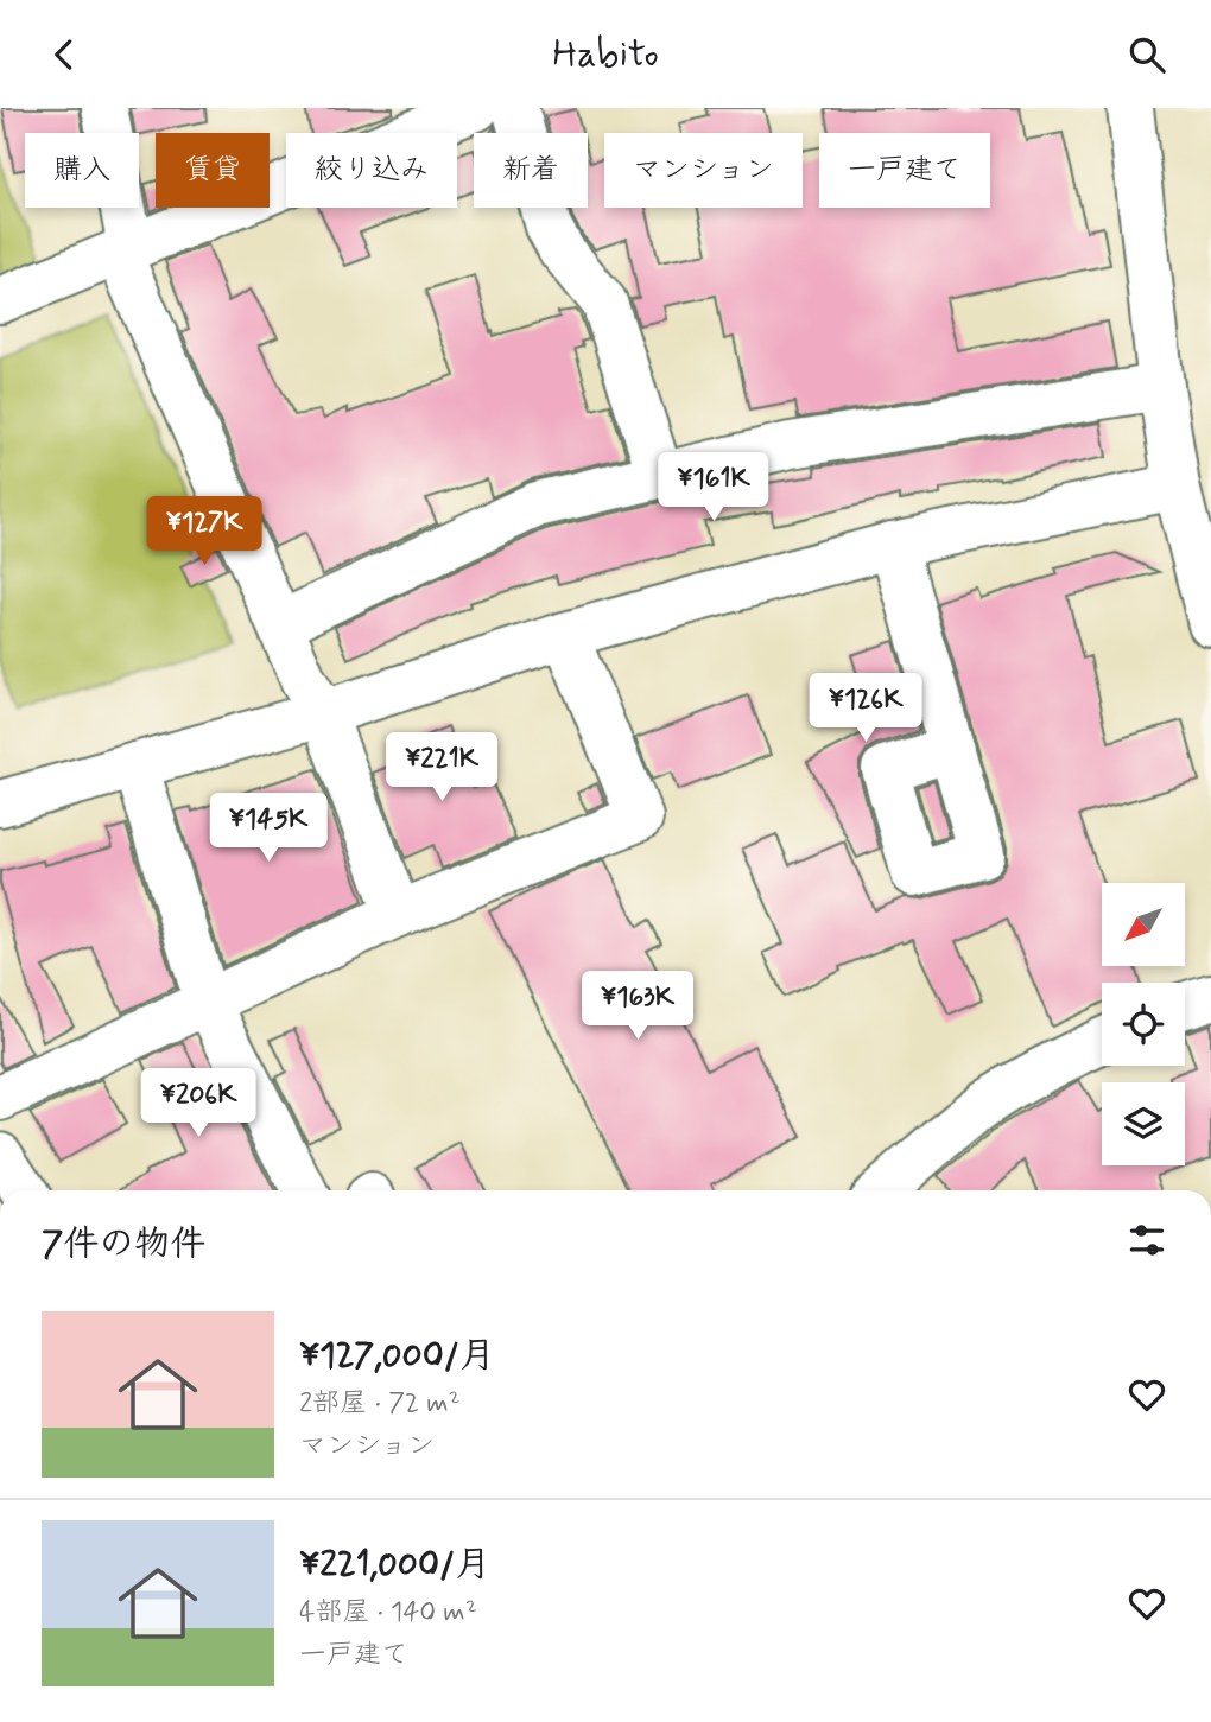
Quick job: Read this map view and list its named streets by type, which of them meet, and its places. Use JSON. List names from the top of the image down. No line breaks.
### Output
{"north":"bottom left","page":{"header":"Habito","chip":["購入","賃貸","絞り込み","新着","マンション","一戸建て"],"price":["¥161K","¥127K","¥126K","¥221K","¥145K","¥163K","¥206K"],"heading":"7件の物件","list":[{"name":"¥127,000/月","note":"2部屋 · 72 m² · マンション"},{"name":"¥221,000/月","note":"4部屋 · 140 m² · 一戸建て"}]}}
